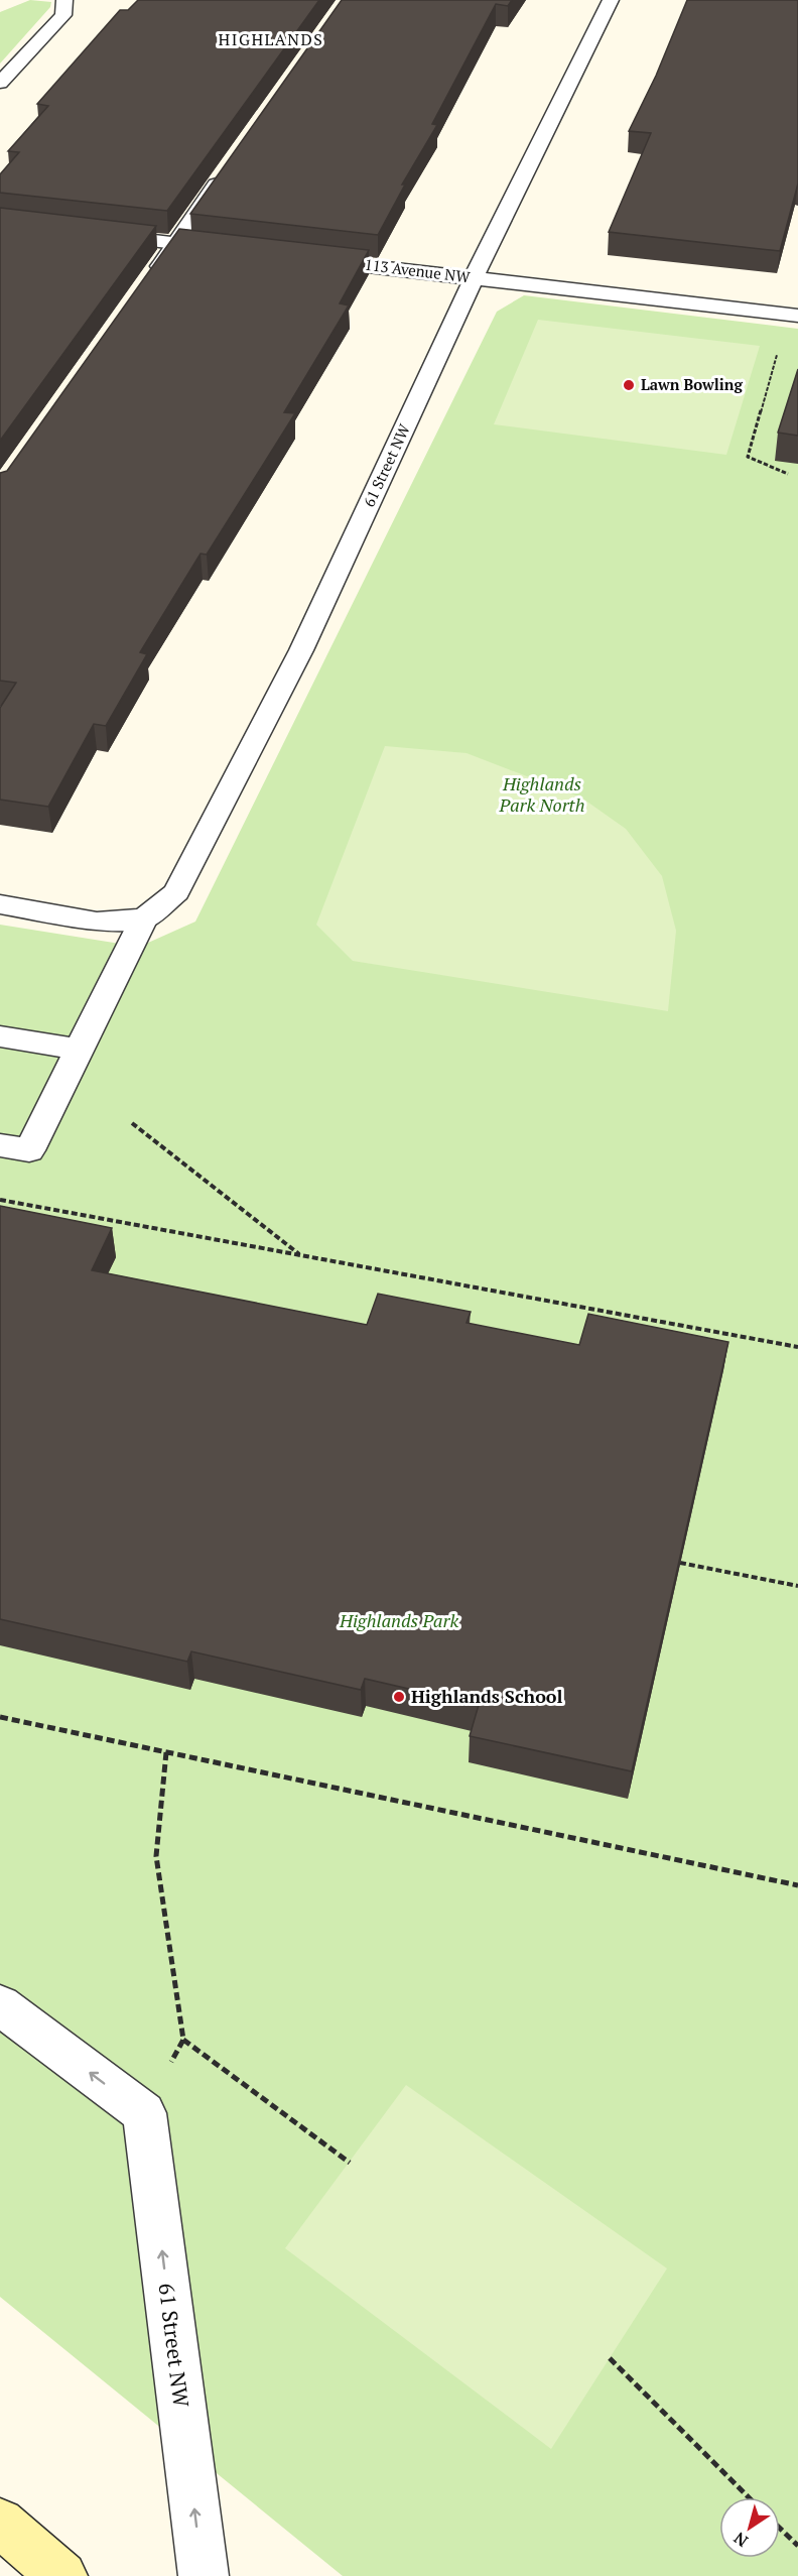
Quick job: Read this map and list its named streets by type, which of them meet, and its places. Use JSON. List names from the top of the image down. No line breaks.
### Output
{"streets":{"street":["113 Avenue NW","61 Street NW"]},"crossings":[["113 Avenue NW","61 Street NW"]],"districts":["HIGHLANDS"],"parks":["Highlands Park North","Highlands Park"],"places":["Lawn Bowling","Highlands School"],"north":"bottom left"}
